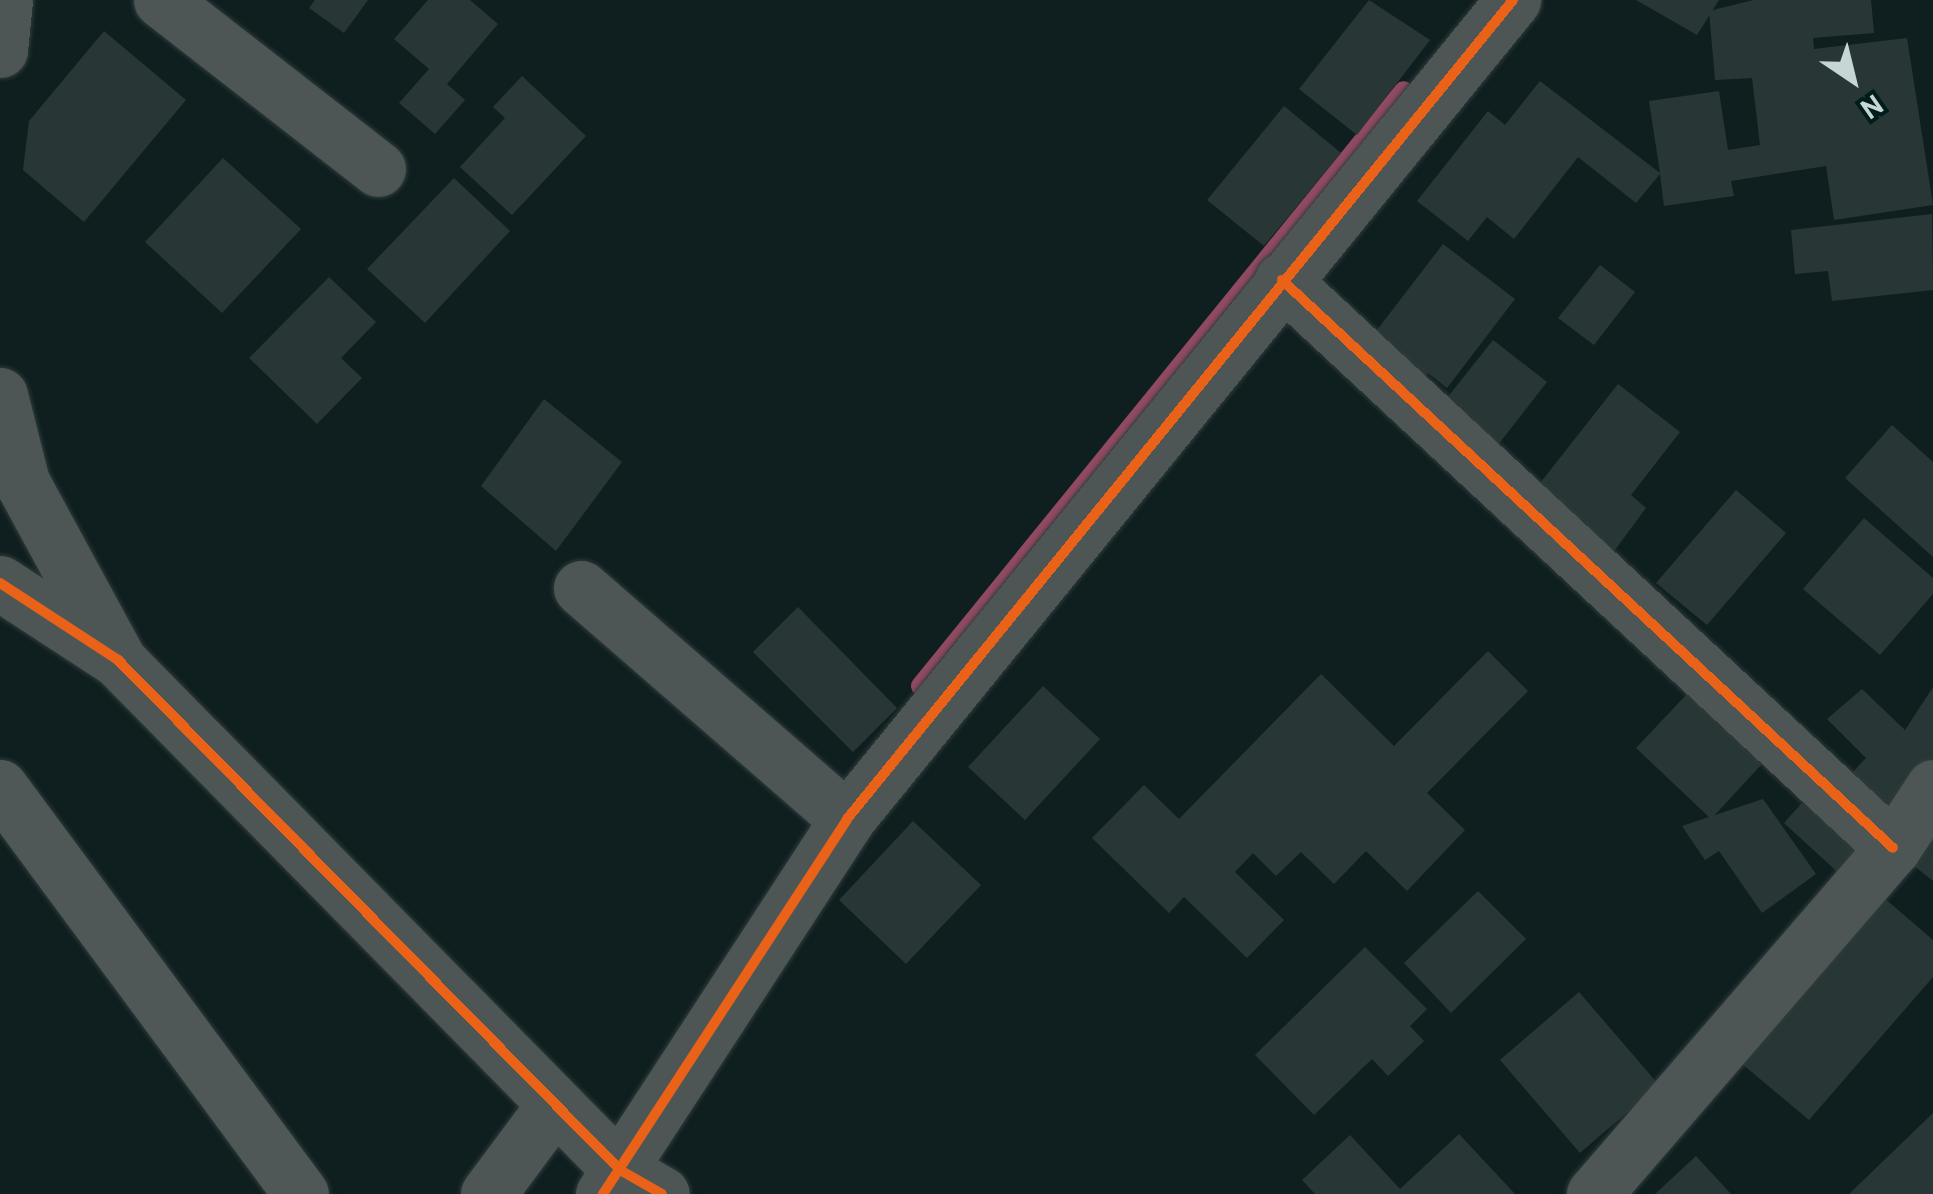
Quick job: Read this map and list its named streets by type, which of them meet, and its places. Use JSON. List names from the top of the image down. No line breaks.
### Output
{"north":"bottom right"}
